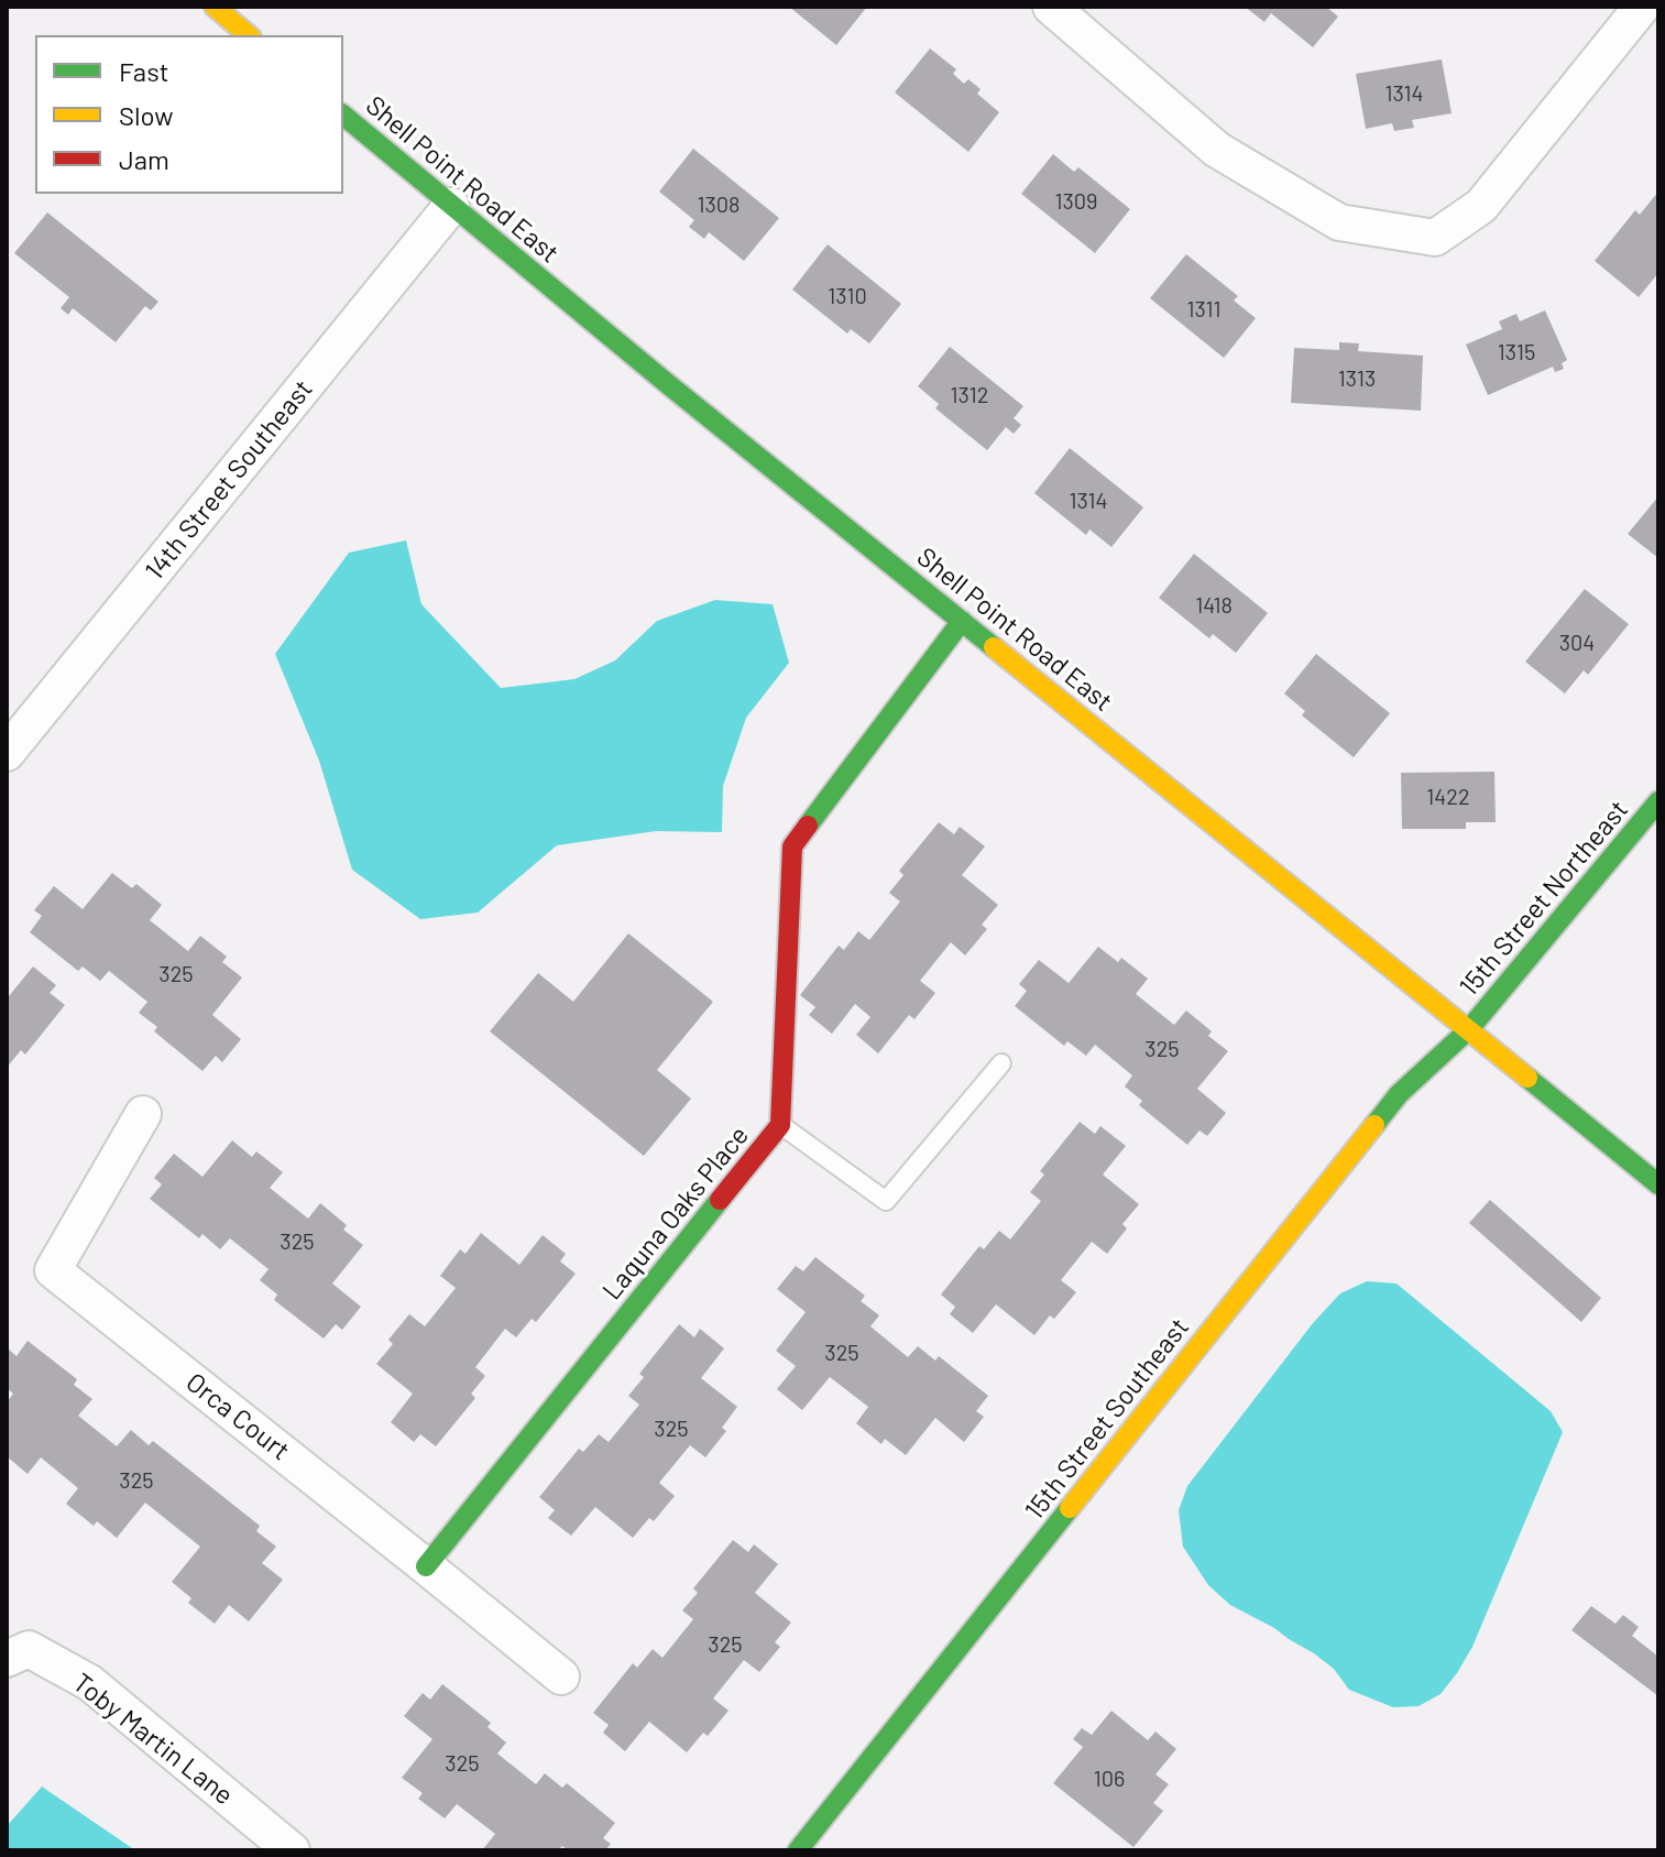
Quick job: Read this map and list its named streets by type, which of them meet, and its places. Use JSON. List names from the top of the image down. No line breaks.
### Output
{"streets":{"street":["Shell Point Road East","14th Street Southeast","15th Street Northeast","Laquna Oaks Place","Orca Court","15th Street Southeast","Toby Martin Lane"]},"crossings":[["Shell Point Road East","14th Street Southeast"],["Shell Point Road East","15th Street Northeast"],["Shell Point Road East","Laquna Oaks Place"],["Shell Point Road East","15th Street Southeast"],["15th Street Northeast","15th Street Southeast"],["Laquna Oaks Place","Orca Court"]],"house_numbers":["1314","1309","1308","1310","1311","1315","1313","1312","1314","1418","304","1422","325","325","325","325","325","325","325","325","106"],"legend":["Fast","Slow","Jam"]}
